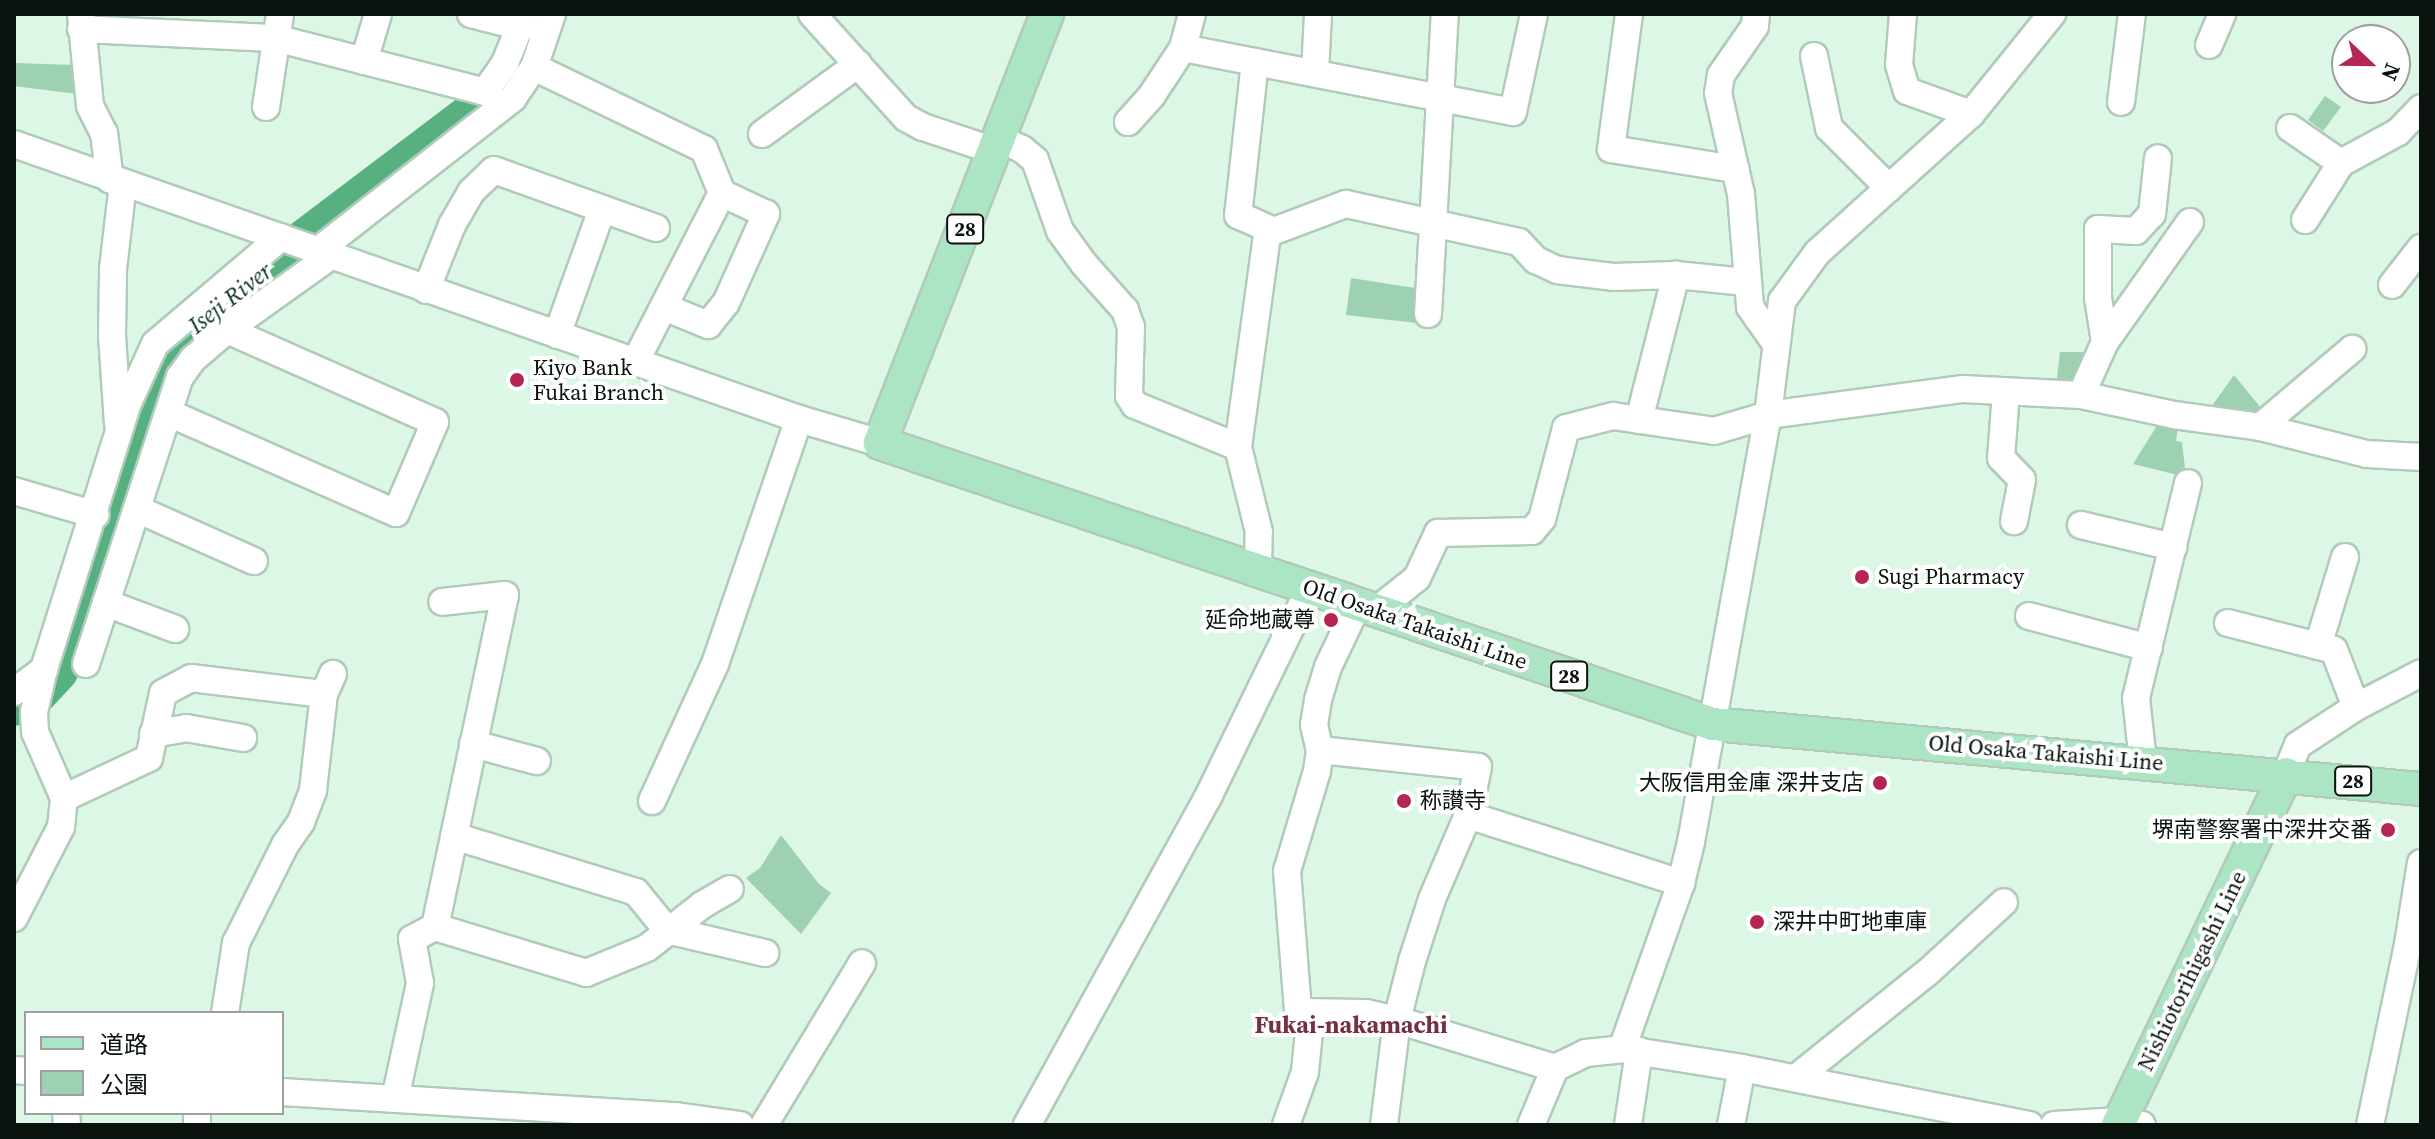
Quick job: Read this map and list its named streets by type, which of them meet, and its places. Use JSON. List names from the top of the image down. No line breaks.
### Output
{"streets":{"main road":["28","Old Osaka Takaishi Line","Nishiotorihigashi Line"]},"crossings":[["28","Old Osaka Takaishi Line"],["Old Osaka Takaishi Line","Nishiotorihigashi Line"]],"districts":["Fukai-nakamachi"],"water":["Iseji River"],"places":["Kiyo Bank Fukai Branch","Sugi Pharmacy","延命地蔵尊","大阪信用金庫 深井支店","称讃寺","堺南警察署中深井交番","深井中町地車庫"],"legend":["道路","公園"],"north":"right"}
